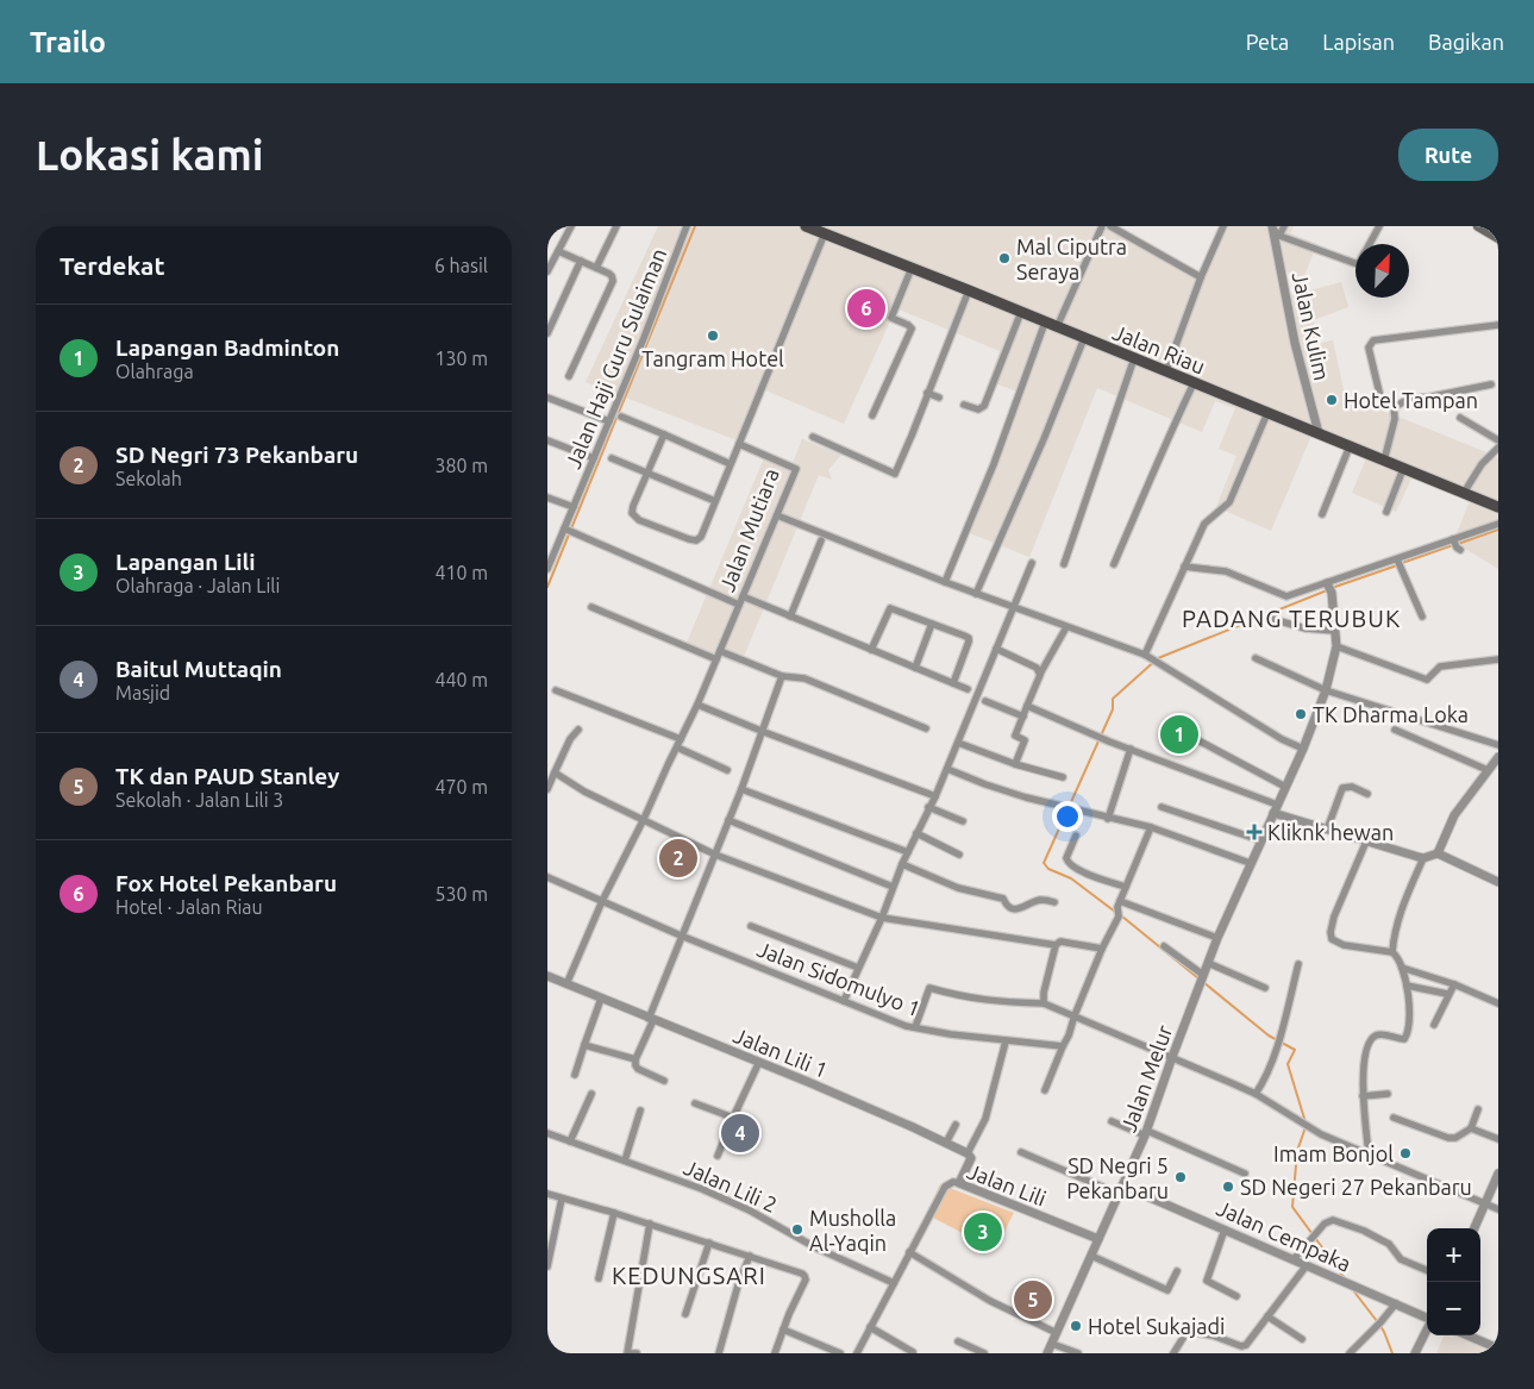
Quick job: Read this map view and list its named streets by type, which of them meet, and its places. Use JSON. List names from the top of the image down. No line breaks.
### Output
{"streets":{"main road":["Jalan Riau"],"street":["Jalan Kulim","Jalan Haji Guru Sulaiman","Jalan Mutiara","Jalan Sidomulyo 1","Jalan Lili 1","Jalan Melur","Jalan Lili","Jalan Lili 2","Jalan Cempaka"]},"crossings":[["Jalan Kulim","Jalan Riau"],["Jalan Riau","Jalan Mutiara"],["Jalan Mutiara","Jalan Sidomulyo 1"],["Jalan Mutiara","Jalan Lili 1"],["Jalan Melur","Jalan Lili"],["Jalan Melur","Jalan Cempaka"],["Jalan Lili","Jalan Lili 2"]],"districts":["PADANG TERUBUK","KEDUNGSARI"],"places":{"other":["Mal Ciputra Seraya","Tangram Hotel","Hotel Tampan","TK Dharma Loka","Imam Bonjol","SD Negri 5 Pekanbaru","SD Negeri 27 Pekanbaru","Musholla Al-Yaqin","Hotel Sukajadi"],"health":["Kliknk hewan"]},"north":"top right","page":{"header":"Trailo","nav":["Peta","Lapisan","Bagikan"],"buttons":"Rute","title":"Lokasi kami","heading":["Terdekat","6 hasil"],"pins":["6","1","2","4","3","5"],"list":[{"mark":"1","name":"Lapangan Badminton","note":"Olahraga","value":"130 m"},{"mark":"2","name":"SD Negri 73 Pekanbaru","note":"Sekolah","value":"380 m"},{"mark":"3","name":"Lapangan Lili","note":"Olahraga · Jalan Lili","value":"410 m"},{"mark":"4","name":"Baitul Muttaqin","note":"Masjid","value":"440 m"},{"mark":"5","name":"TK dan PAUD Stanley","note":"Sekolah · Jalan Lili 3","value":"470 m"},{"mark":"6","name":"Fox Hotel Pekanbaru","note":"Hotel · Jalan Riau","value":"530 m"}],"map_buttons":["+","−"]}}
